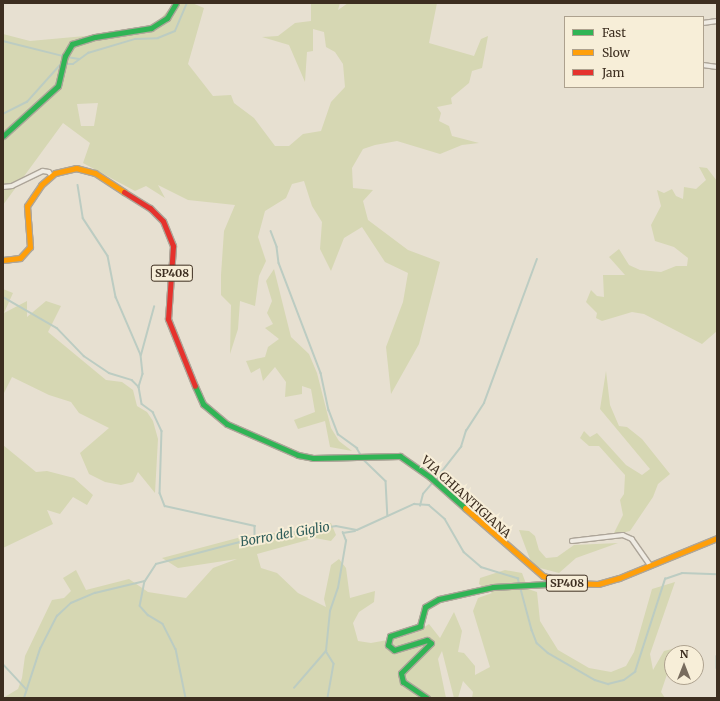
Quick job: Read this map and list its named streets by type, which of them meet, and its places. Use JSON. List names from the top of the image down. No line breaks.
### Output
{"streets":{"main road":["SP408","VIA CHIANTIGIANA"]},"water":["Borro del Giglio"],"legend":["Fast","Slow","Jam"],"north":"top"}
